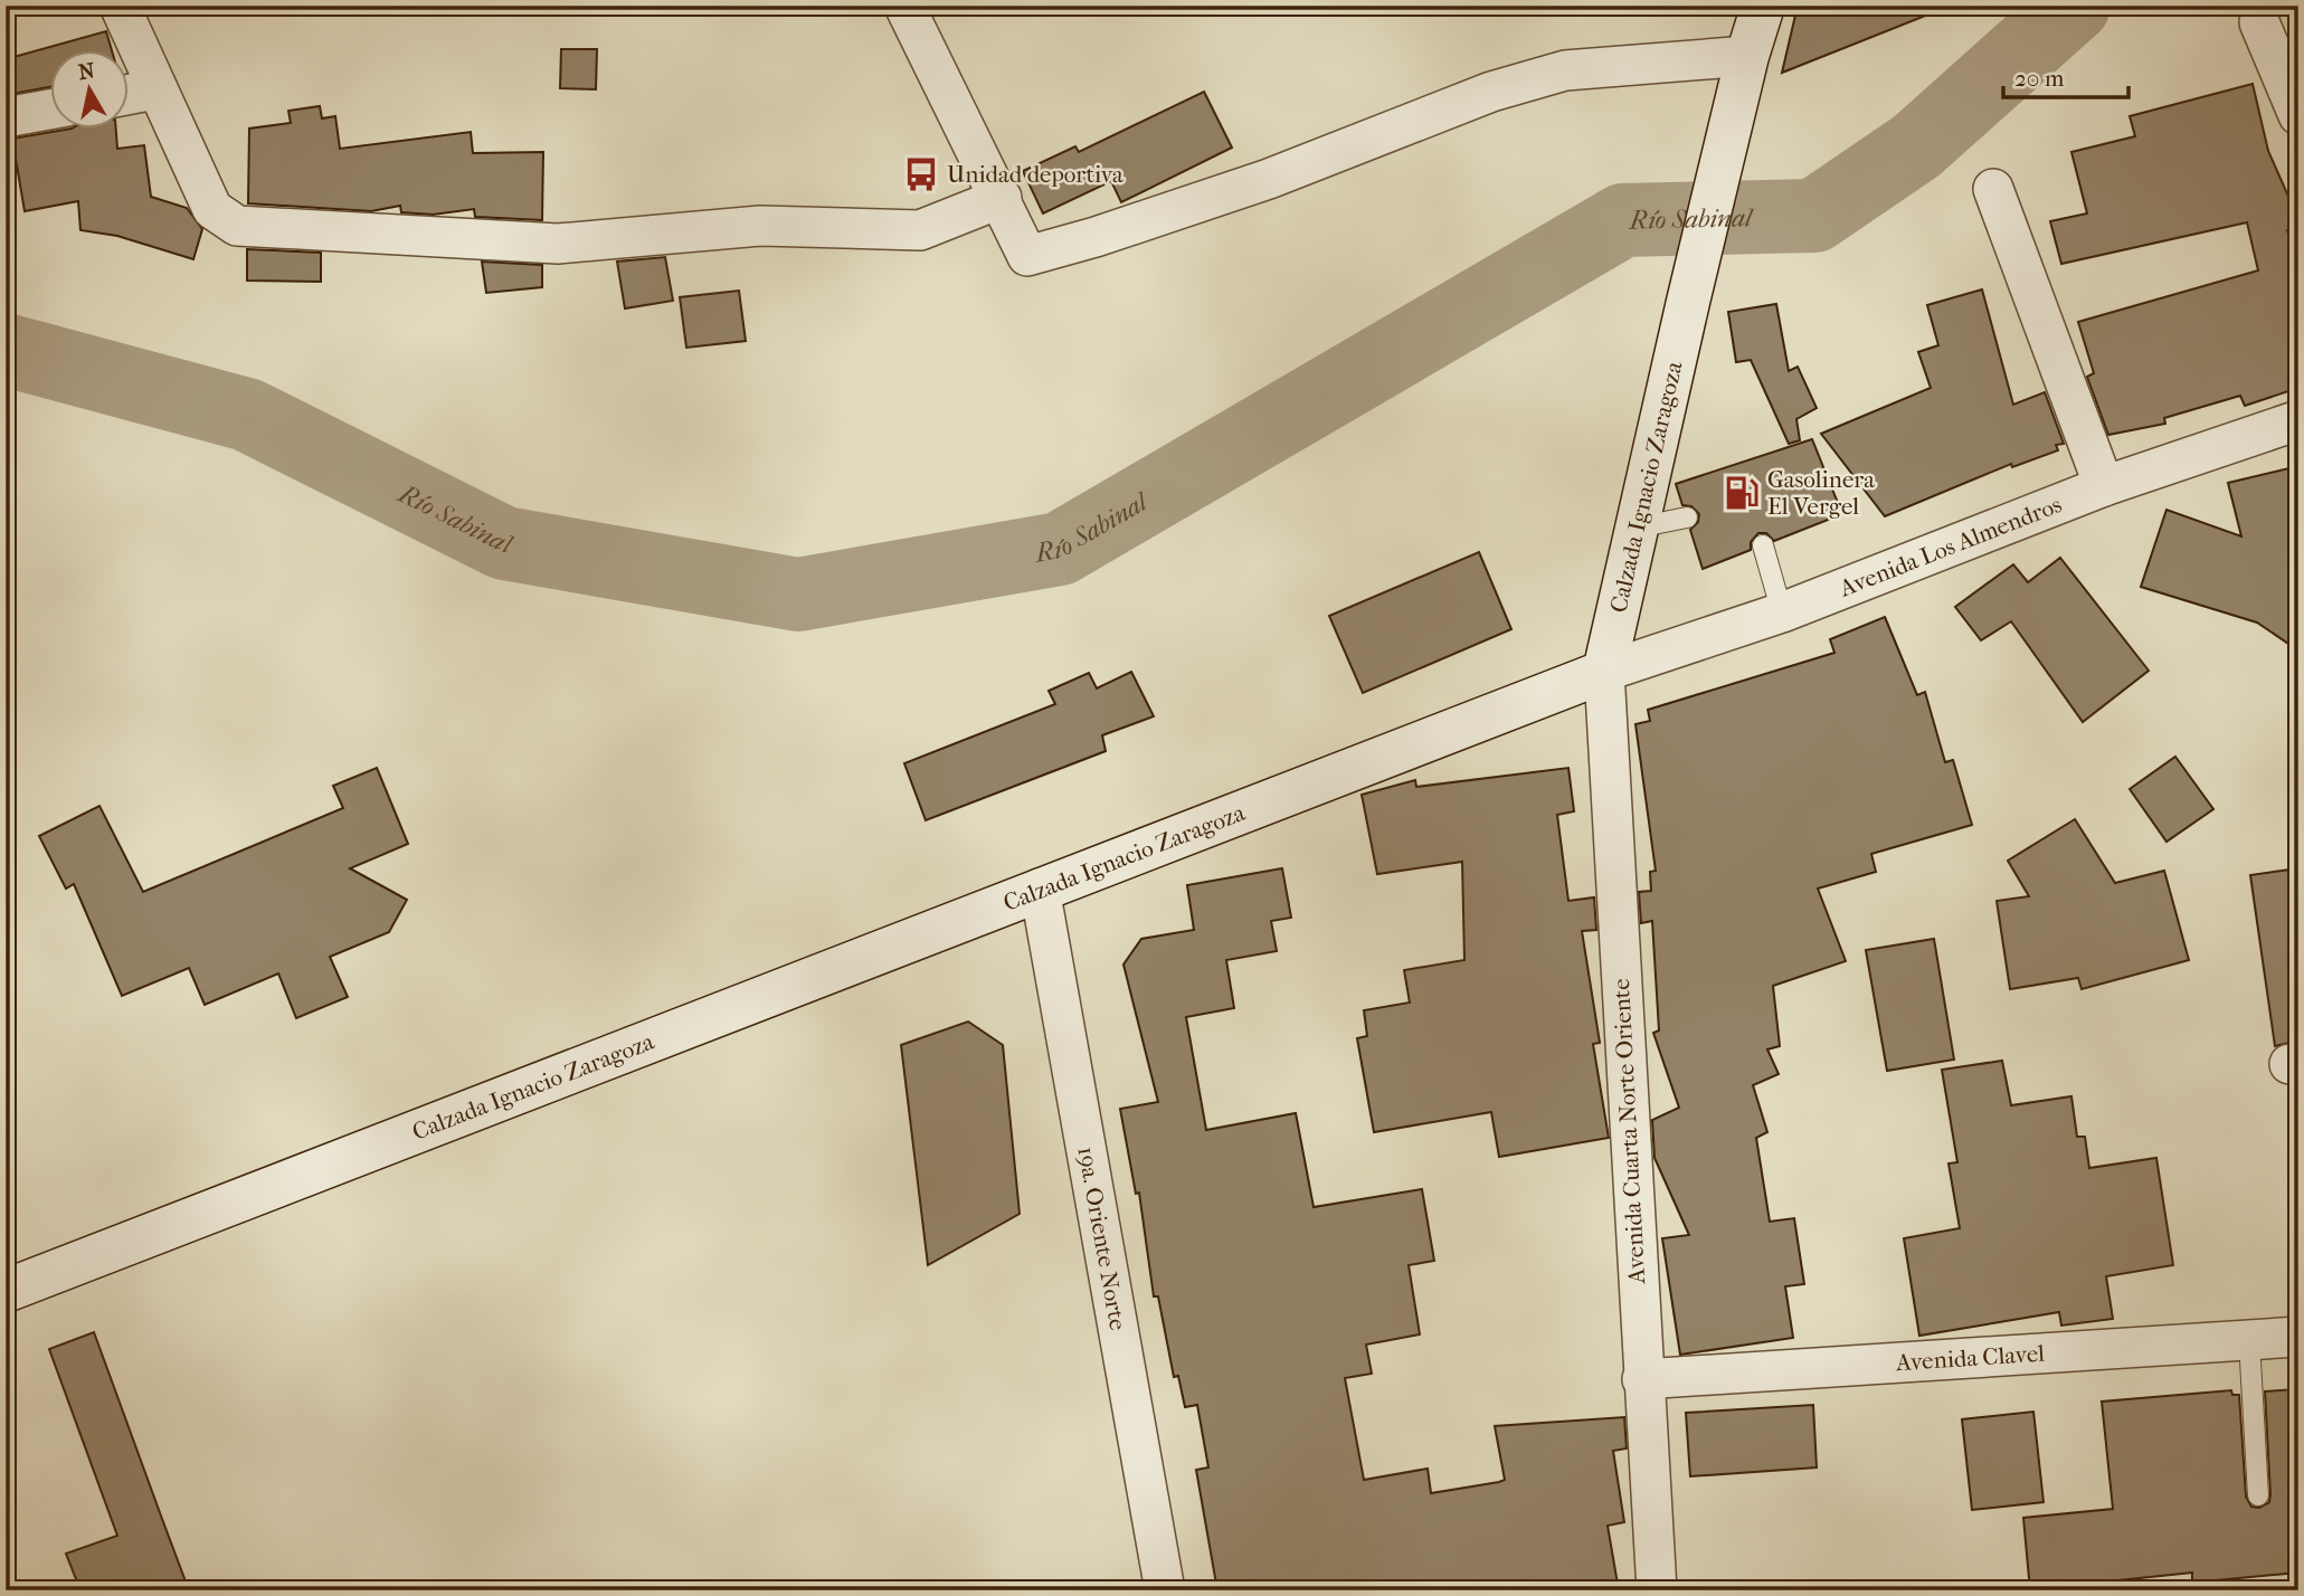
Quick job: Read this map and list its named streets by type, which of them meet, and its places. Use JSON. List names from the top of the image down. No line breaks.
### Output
{"streets":{"street":["Calzada Ignacio Zaragoza","Avenida Los Almendros","Avenida Cuarta Norte Oriente","19a. Oriente Norte","Avenida Clavel"]},"crossings":[["Calzada Ignacio Zaragoza","Avenida Los Almendros"],["Calzada Ignacio Zaragoza","Avenida Cuarta Norte Oriente"],["Calzada Ignacio Zaragoza","19a. Oriente Norte"],["Avenida Los Almendros","Avenida Cuarta Norte Oriente"],["Avenida Cuarta Norte Oriente","Avenida Clavel"]],"water":["Río Sabinal"],"places":{"bus stop":["Unidad deportiva"],"fuel station":["Gasolinera El Vergel"]},"scale_bar":"20 m","north":"top"}
